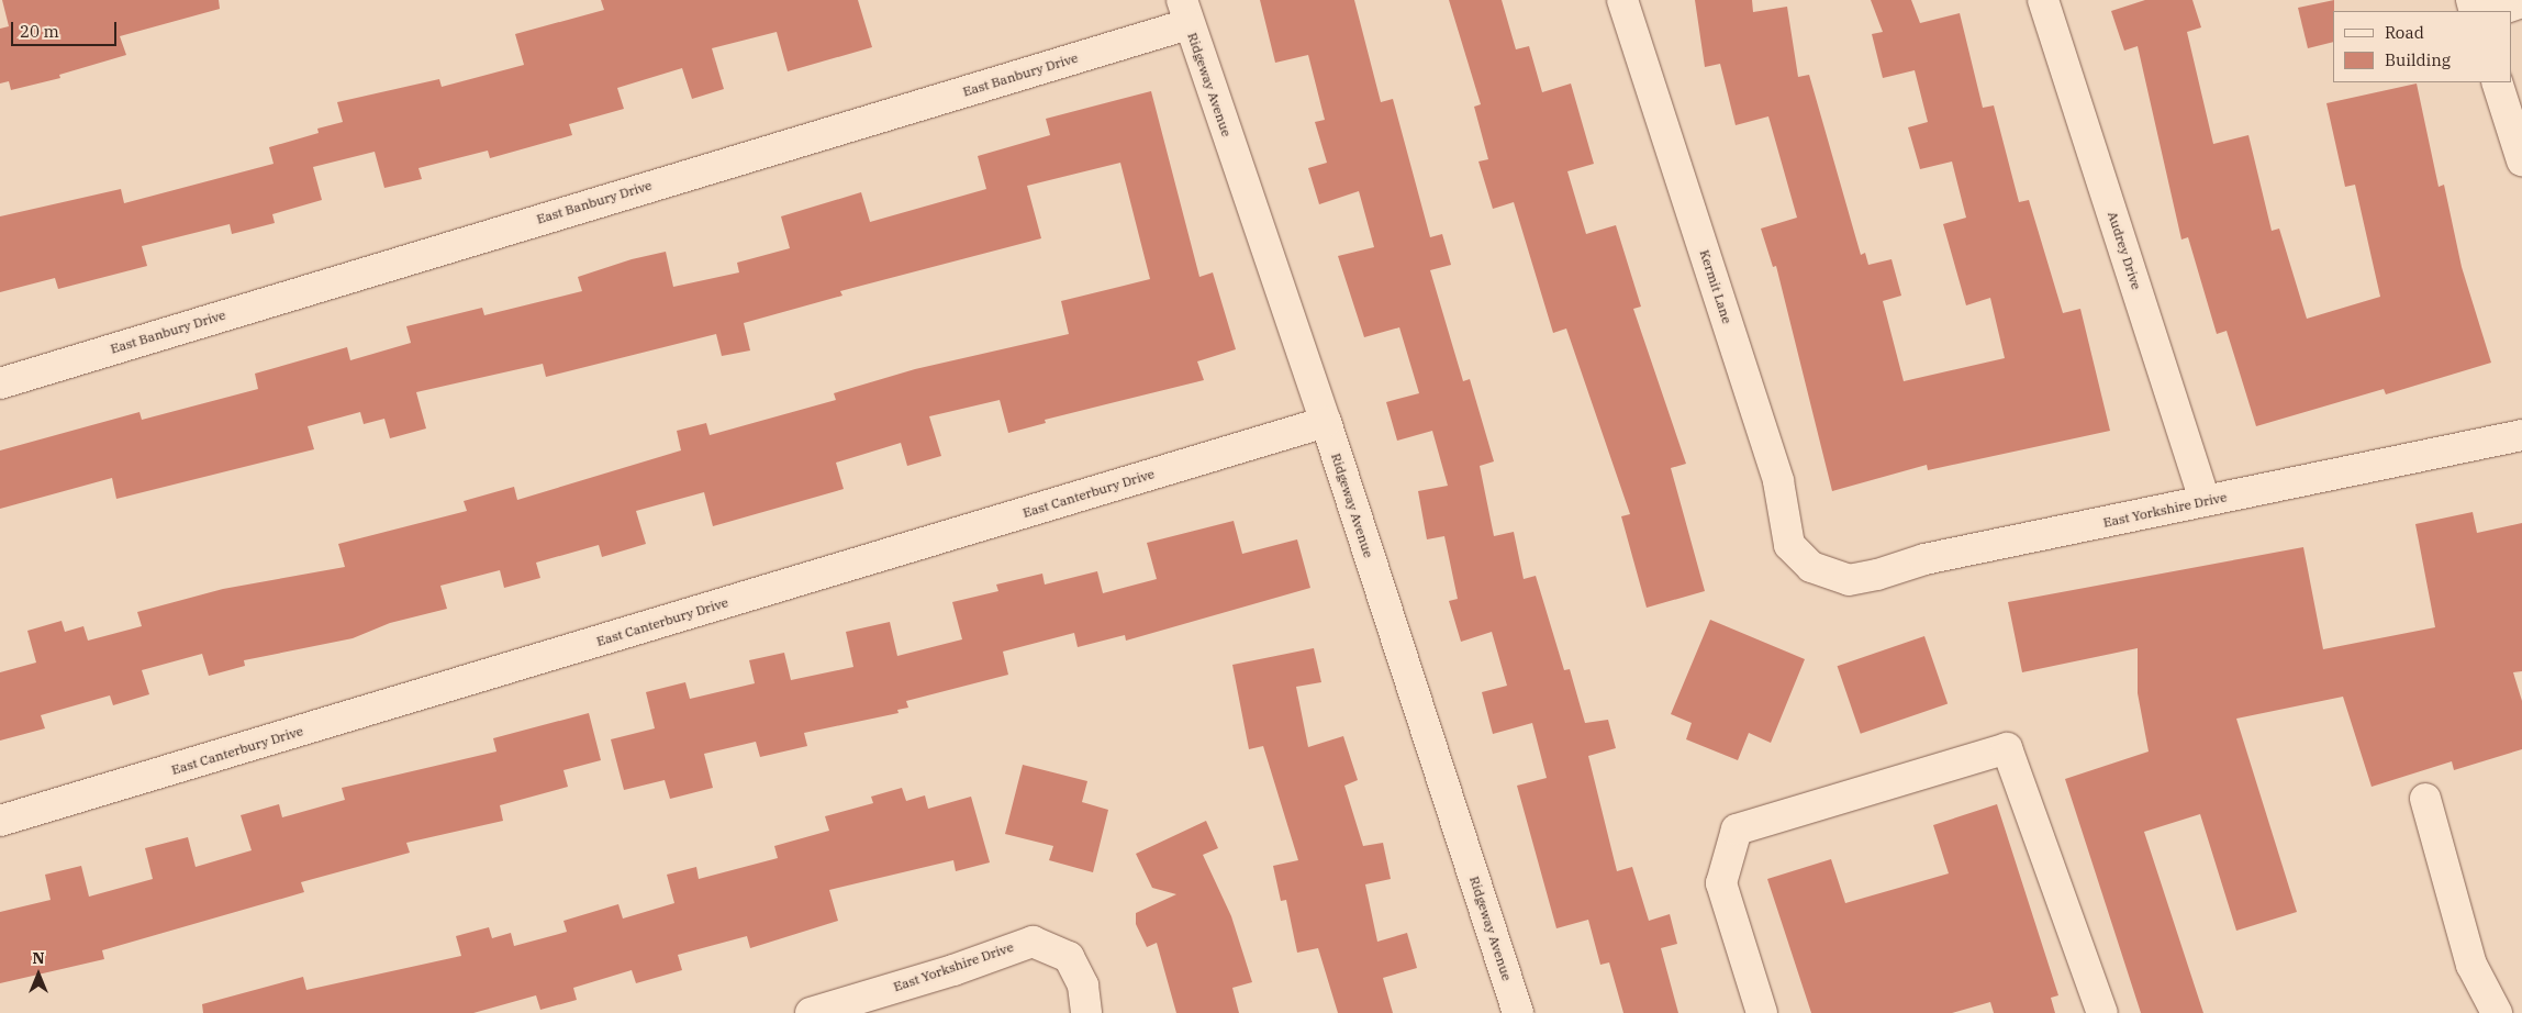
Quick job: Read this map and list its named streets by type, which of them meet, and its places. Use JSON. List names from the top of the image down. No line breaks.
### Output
{"streets":{"street":["East Banbury Drive","Ridgeway Avenue","Audrey Drive","Kermit Lane","East Canterbury Drive","East Yorkshire Drive"]},"crossings":[["East Banbury Drive","Ridgeway Avenue"],["Ridgeway Avenue","East Canterbury Drive"],["Audrey Drive","East Yorkshire Drive"],["Kermit Lane","East Yorkshire Drive"]],"legend":["Road","Building"],"scale_bar":"20 m","north":"top"}
